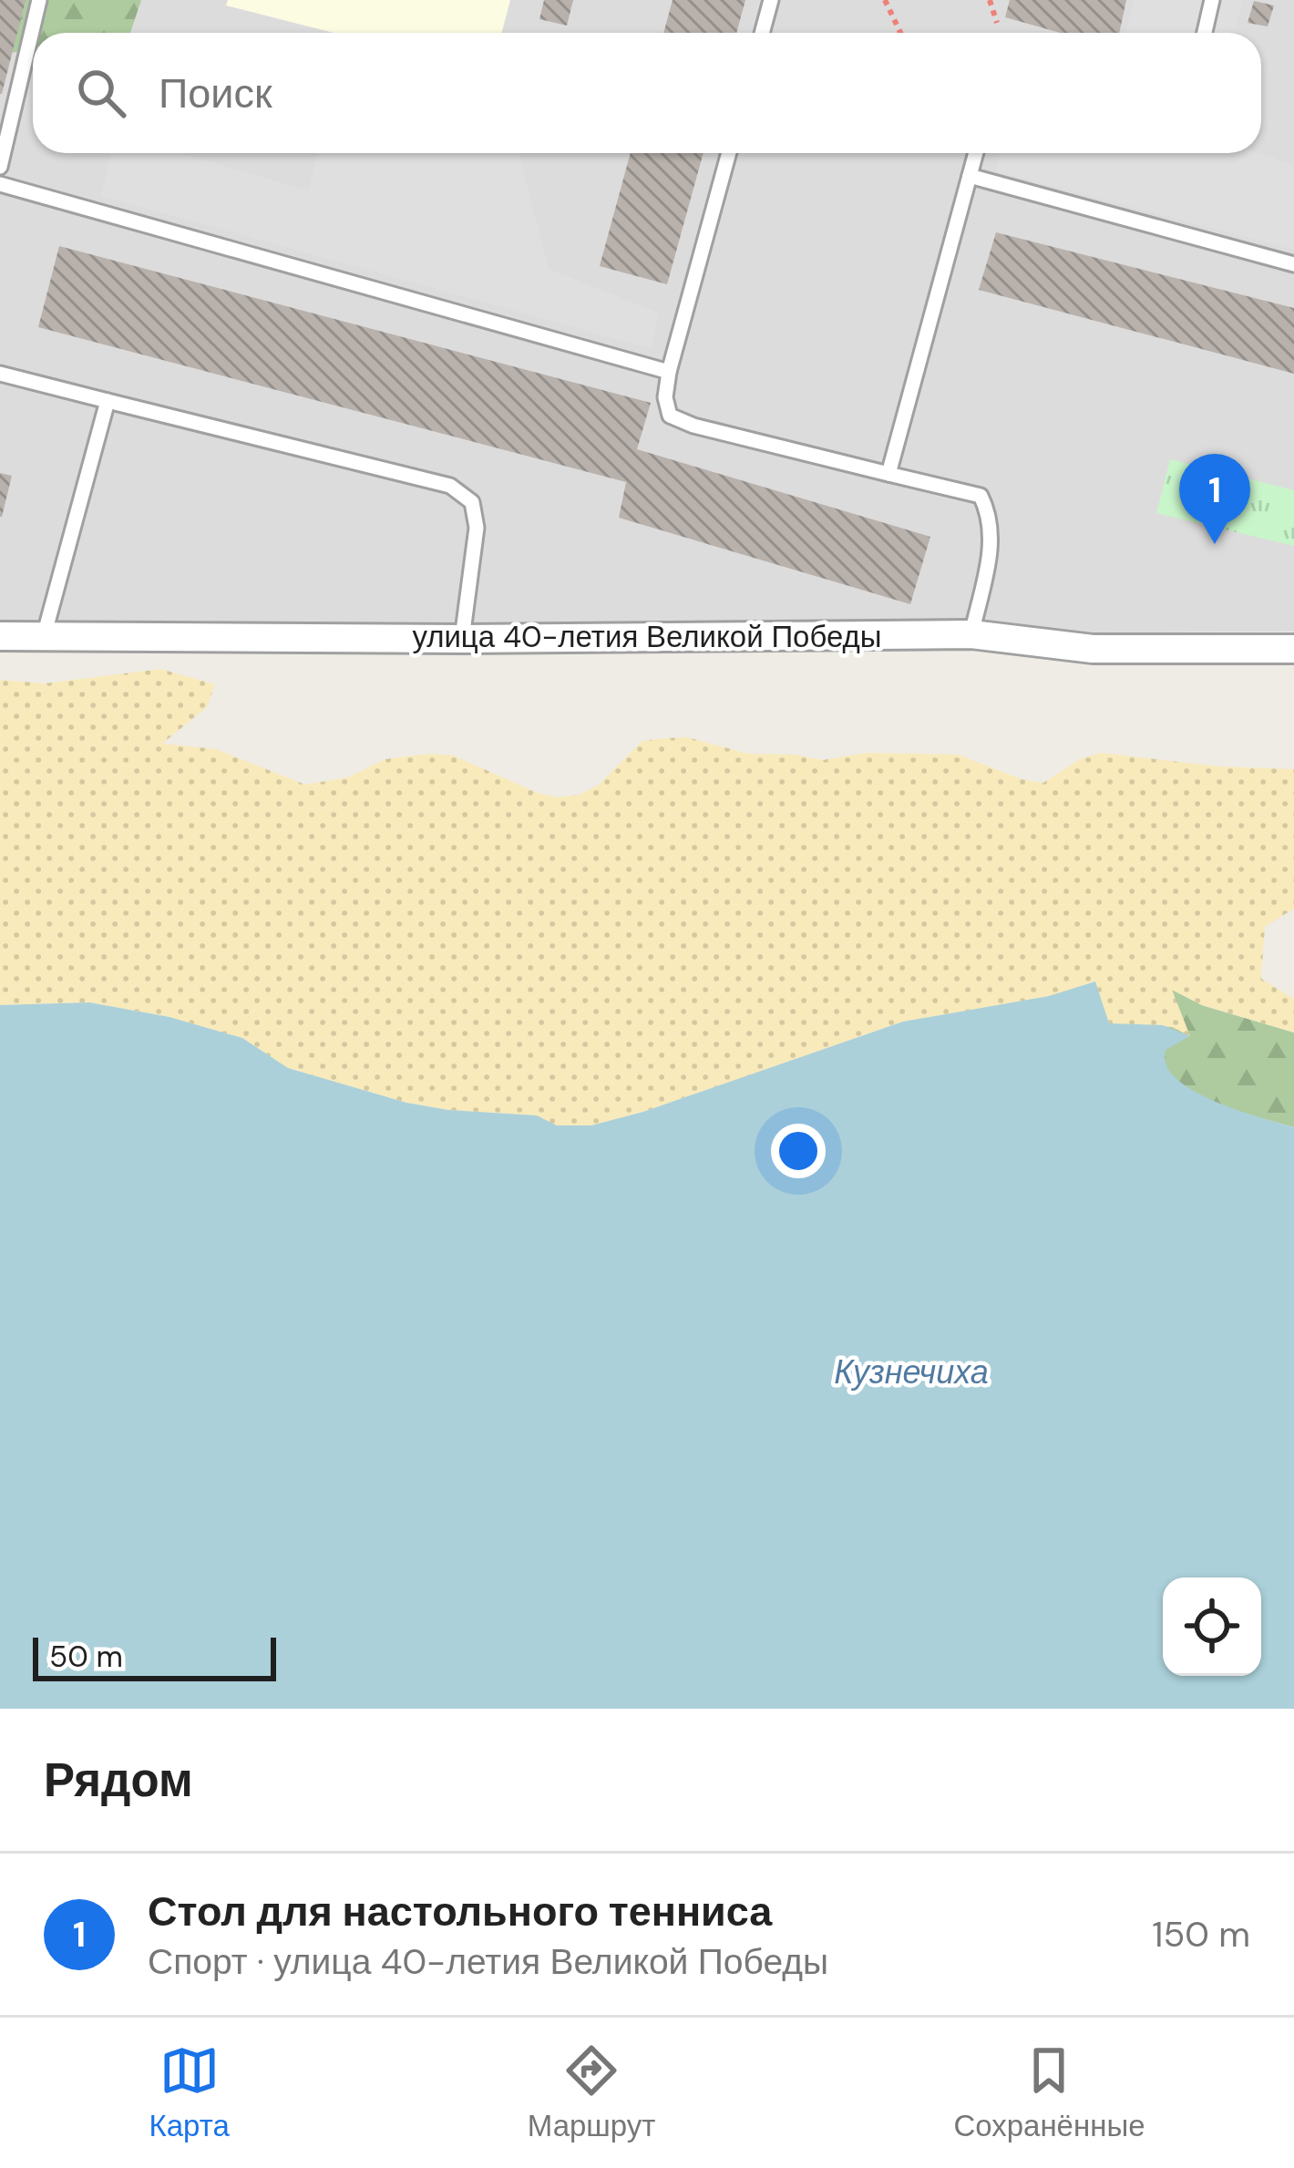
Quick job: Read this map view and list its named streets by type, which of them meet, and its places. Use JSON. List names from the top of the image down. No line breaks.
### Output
{"streets":{"street":["улица 40-летия Великой Победы"]},"water":["Кузнечиха"],"scale_bar":"50 m","page":{"search":"Поиск","pins":"1","scale":"50 m","heading":"Рядом","list":[{"mark":"1","name":"Стол для настольного тенниса","note":"Спорт · улица 40-летия Великой Победы","value":"150 m"}],"nav":["Карта","Маршрут","Сохранённые"]}}
